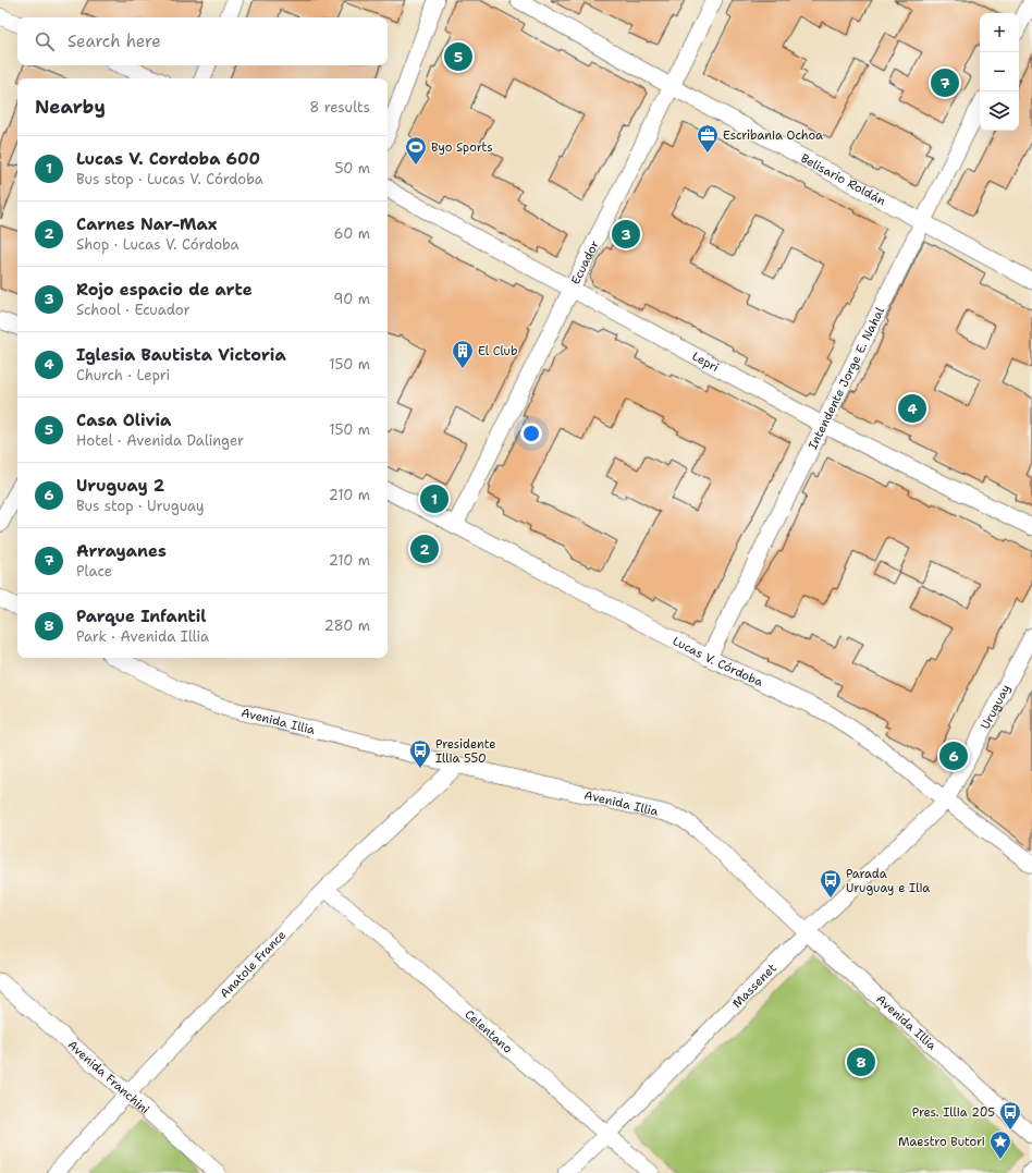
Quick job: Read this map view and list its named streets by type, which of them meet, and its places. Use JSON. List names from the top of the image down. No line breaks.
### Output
{"streets":{"street":["Belisario Roldán","Ecuador","Lepri","Intendente Jorge E. Nahal","Lucas V. Córdoba","Uruguay","Avenida Illia","Anatole France","Massenet","Celentano","Avenida Franchini"]},"crossings":[["Belisario Roldán","Ecuador"],["Belisario Roldán","Intendente Jorge E. Nahal"],["Ecuador","Lepri"],["Ecuador","Lucas V. Córdoba"],["Lepri","Intendente Jorge E. Nahal"],["Intendente Jorge E. Nahal","Lucas V. Córdoba"],["Lucas V. Córdoba","Uruguay"],["Lucas V. Córdoba","Massenet"],["Uruguay","Massenet"],["Avenida Illia","Anatole France"],["Avenida Illia","Massenet"],["Anatole France","Celentano"],["Anatole France","Avenida Franchini"],["Massenet","Celentano"]],"places":{"office":["Escribania Ochoa"],"sports":["Byo Sports"],"building":["El Club"],"bus stop":["Presidente Illia 550","Parada Uruguay e Ilia","Pres. Illia 205"],"place":["Maestro Butori"]},"page":{"map_buttons":["+","−"],"search":"Search here","pins":["5","7","3","4","1","2","6","8"],"heading":["Nearby","8 results"],"list":[{"mark":"1","name":"Lucas V. Cordoba 600","note":"Bus stop · Lucas V. Córdoba","value":"50 m"},{"mark":"2","name":"Carnes Nar-Max","note":"Shop · Lucas V. Córdoba","value":"60 m"},{"mark":"3","name":"Rojo espacio de arte","note":"School · Ecuador","value":"90 m"},{"mark":"4","name":"Iglesia Bautista Victoria","note":"Church · Lepri","value":"150 m"},{"mark":"5","name":"Casa Olivia","note":"Hotel · Avenida Dalinger","value":"150 m"},{"mark":"6","name":"Uruguay 2","note":"Bus stop · Uruguay","value":"210 m"},{"mark":"7","name":"Arrayanes","note":"Place","value":"210 m"},{"mark":"8","name":"Parque Infantil","note":"Park · Avenida Illia","value":"280 m"}]}}
